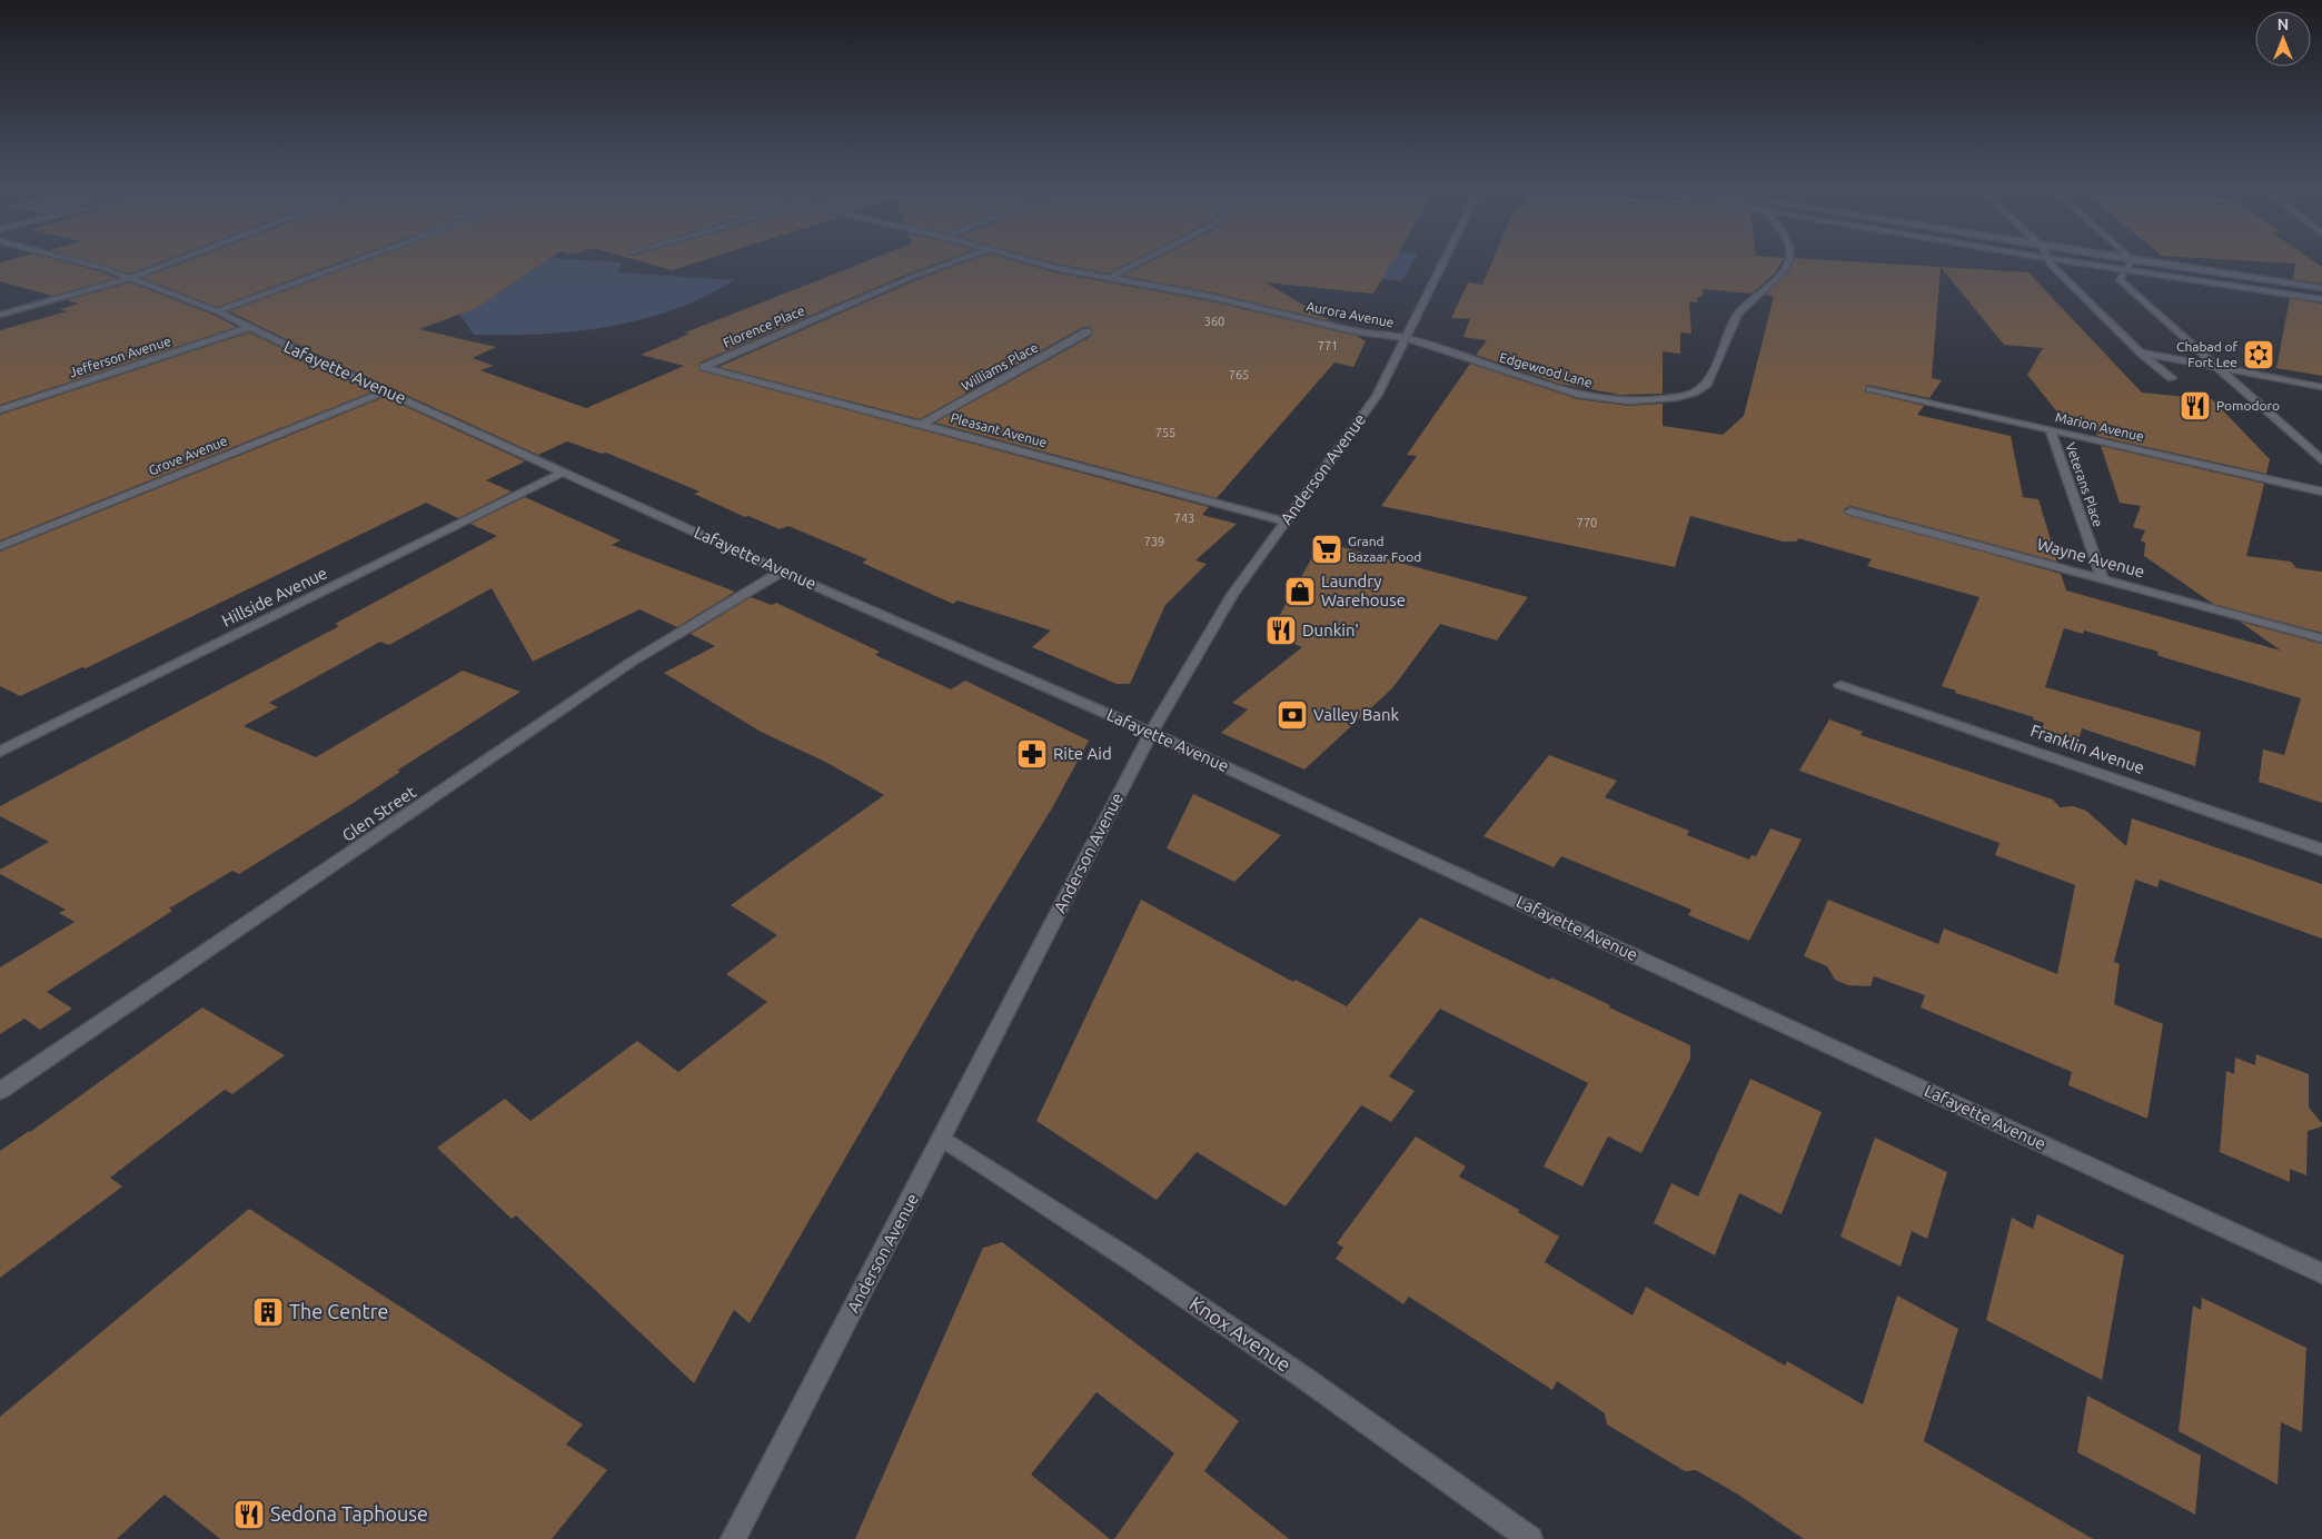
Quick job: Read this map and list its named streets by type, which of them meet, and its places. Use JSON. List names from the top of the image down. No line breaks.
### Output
{"streets":{"street":["Aurora Avenue","Florence Place","Jefferson Avenue","Williams Place","Edgewood Lane","Lafayette Avenue","Marion Avenue","Pleasant Avenue","Grove Avenue","Anderson Avenue","Veterans Place","Wayne Avenue","Hillside Avenue","Franklin Avenue","Glen Street","Knox Avenue"]},"crossings":[["Aurora Avenue","Edgewood Lane"],["Aurora Avenue","Anderson Avenue"],["Florence Place","Pleasant Avenue"],["Jefferson Avenue","Lafayette Avenue"],["Williams Place","Pleasant Avenue"],["Edgewood Lane","Anderson Avenue"],["Lafayette Avenue","Grove Avenue"],["Lafayette Avenue","Anderson Avenue"],["Lafayette Avenue","Hillside Avenue"],["Lafayette Avenue","Glen Street"],["Marion Avenue","Veterans Place"],["Pleasant Avenue","Anderson Avenue"],["Anderson Avenue","Knox Avenue"],["Veterans Place","Wayne Avenue"]],"places":{"synagogue":["Chabad of Fort Lee"],"restaurant":["Pomodoro","Dunkin'","Sedona Taphouse"],"supermarket":["Grand Bazaar Food"],"shop":["Laundry Warehouse"],"bank":["Valley Bank"],"pharmacy":["Rite Aid"],"building":["The Centre"]},"house_numbers":["360","771","765","755","743","770","739"],"north":"top"}
